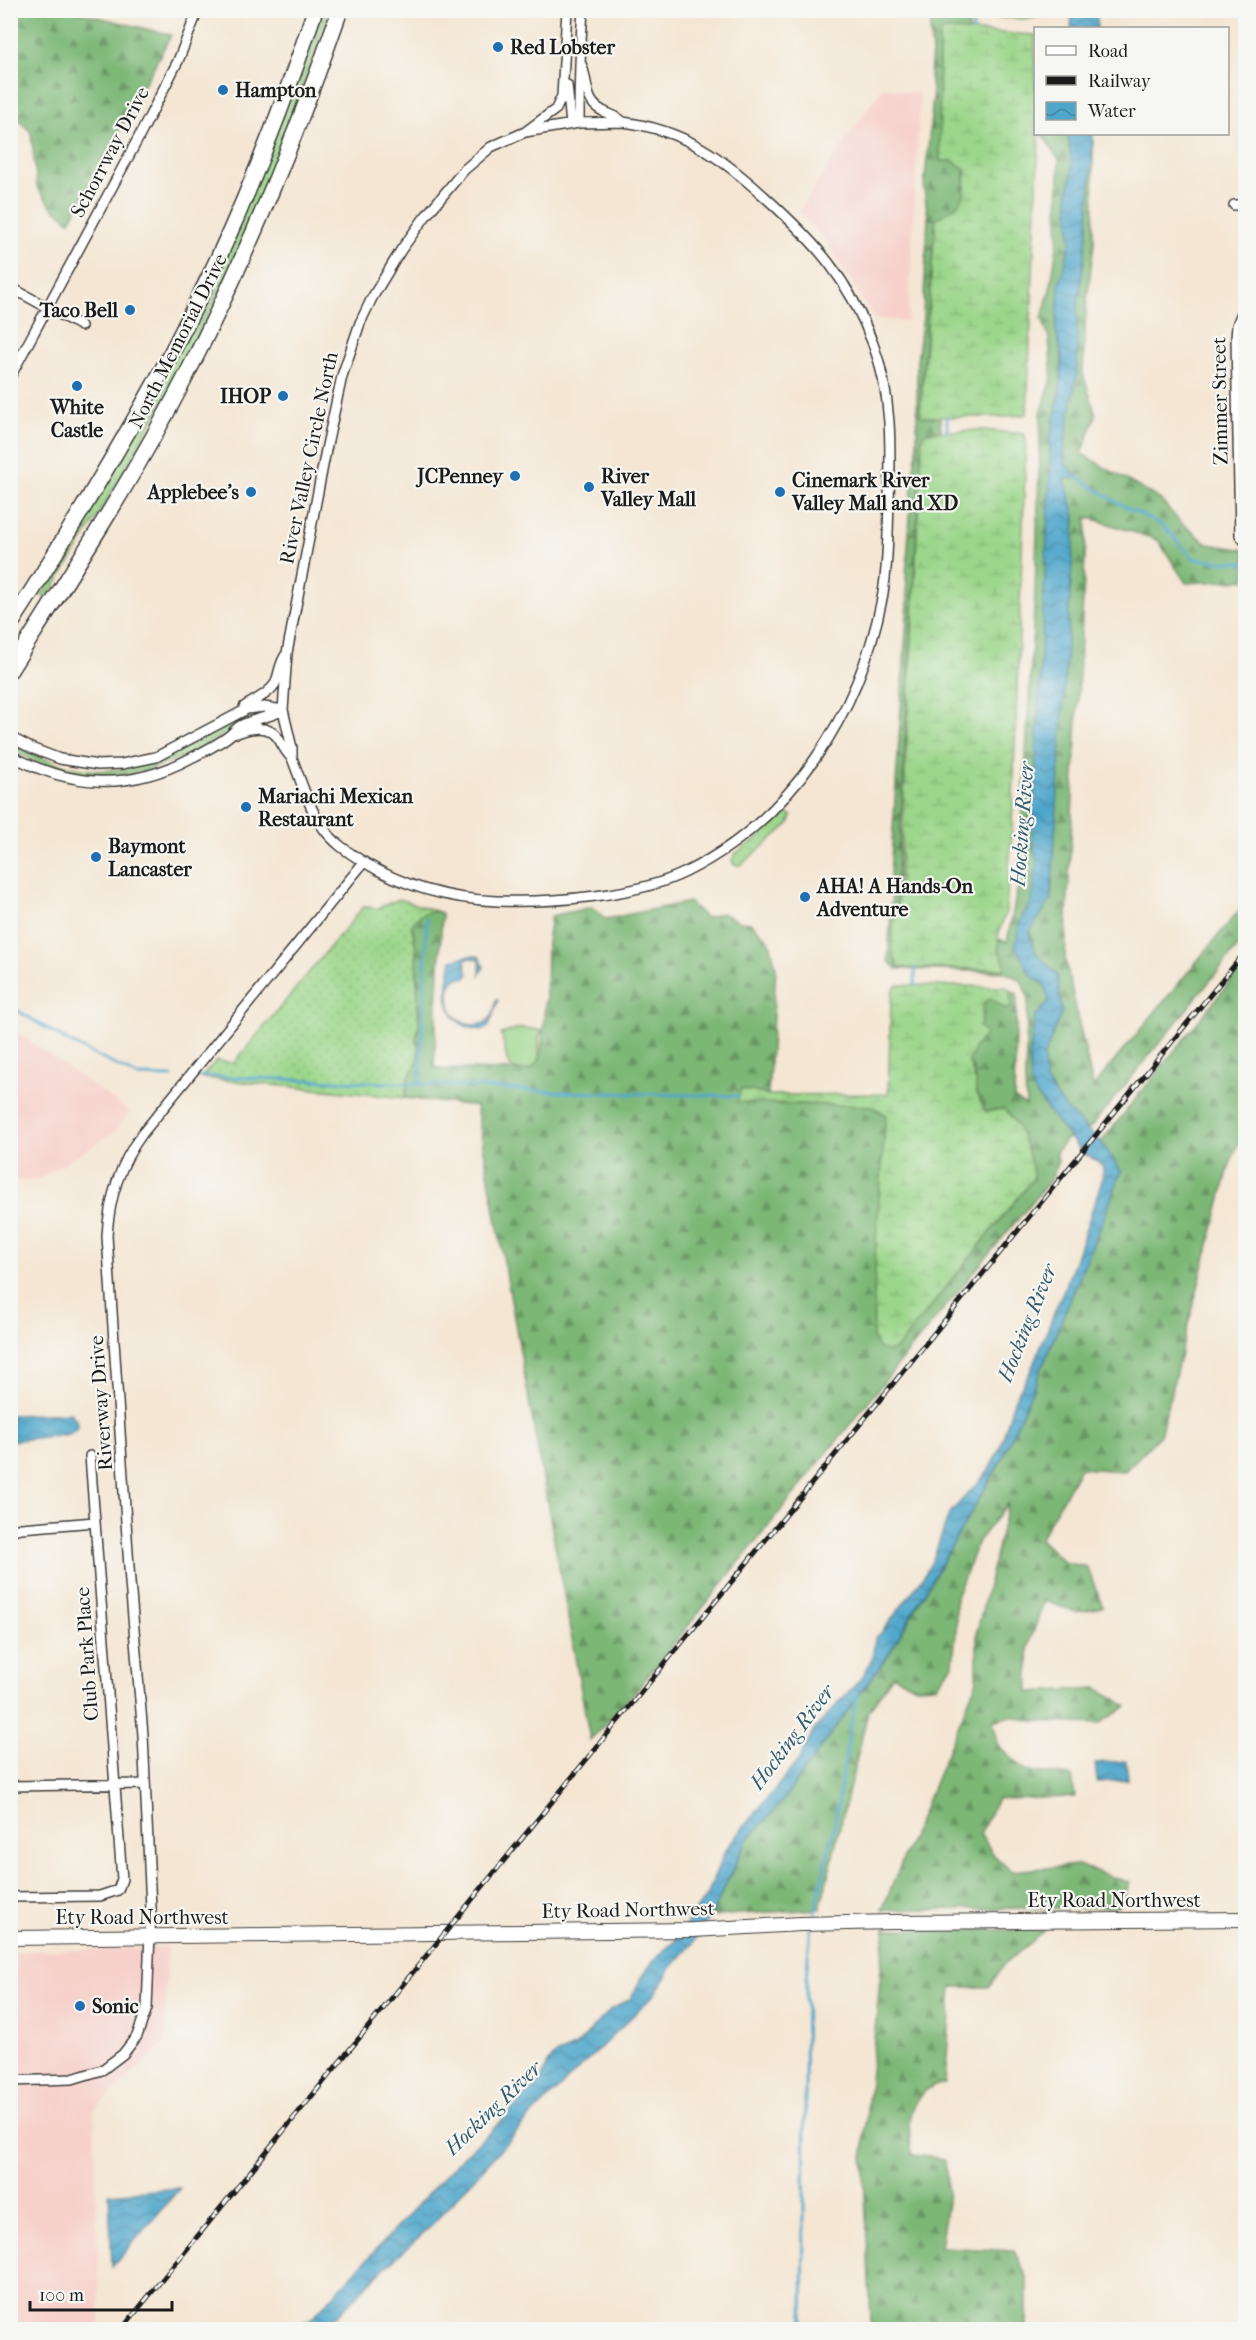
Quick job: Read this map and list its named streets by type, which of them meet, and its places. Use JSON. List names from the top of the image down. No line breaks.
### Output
{"streets":{"main road":["North Memorial Drive"],"street":["Schorrway Drive","Zimmer Street","River Valley Circle North","Riverway Drive","Club Park Place","Ety Road Northwest"]},"crossings":[["Riverway Drive","Ety Road Northwest"]],"water":["Hocking River"],"places":["Red Lobster","Hampton","Taco Bell","White Castle","IHOP","JCPenney","River Valley Mall","Applebee's","Cinemark River Valley Mall and XD","Mariachi Mexican Restaurant","Baymont Lancaster","AHA! A Hands-On Adventure","Sonic"],"legend":["Road","Railway","Water"],"scale_bar":"100 m"}
